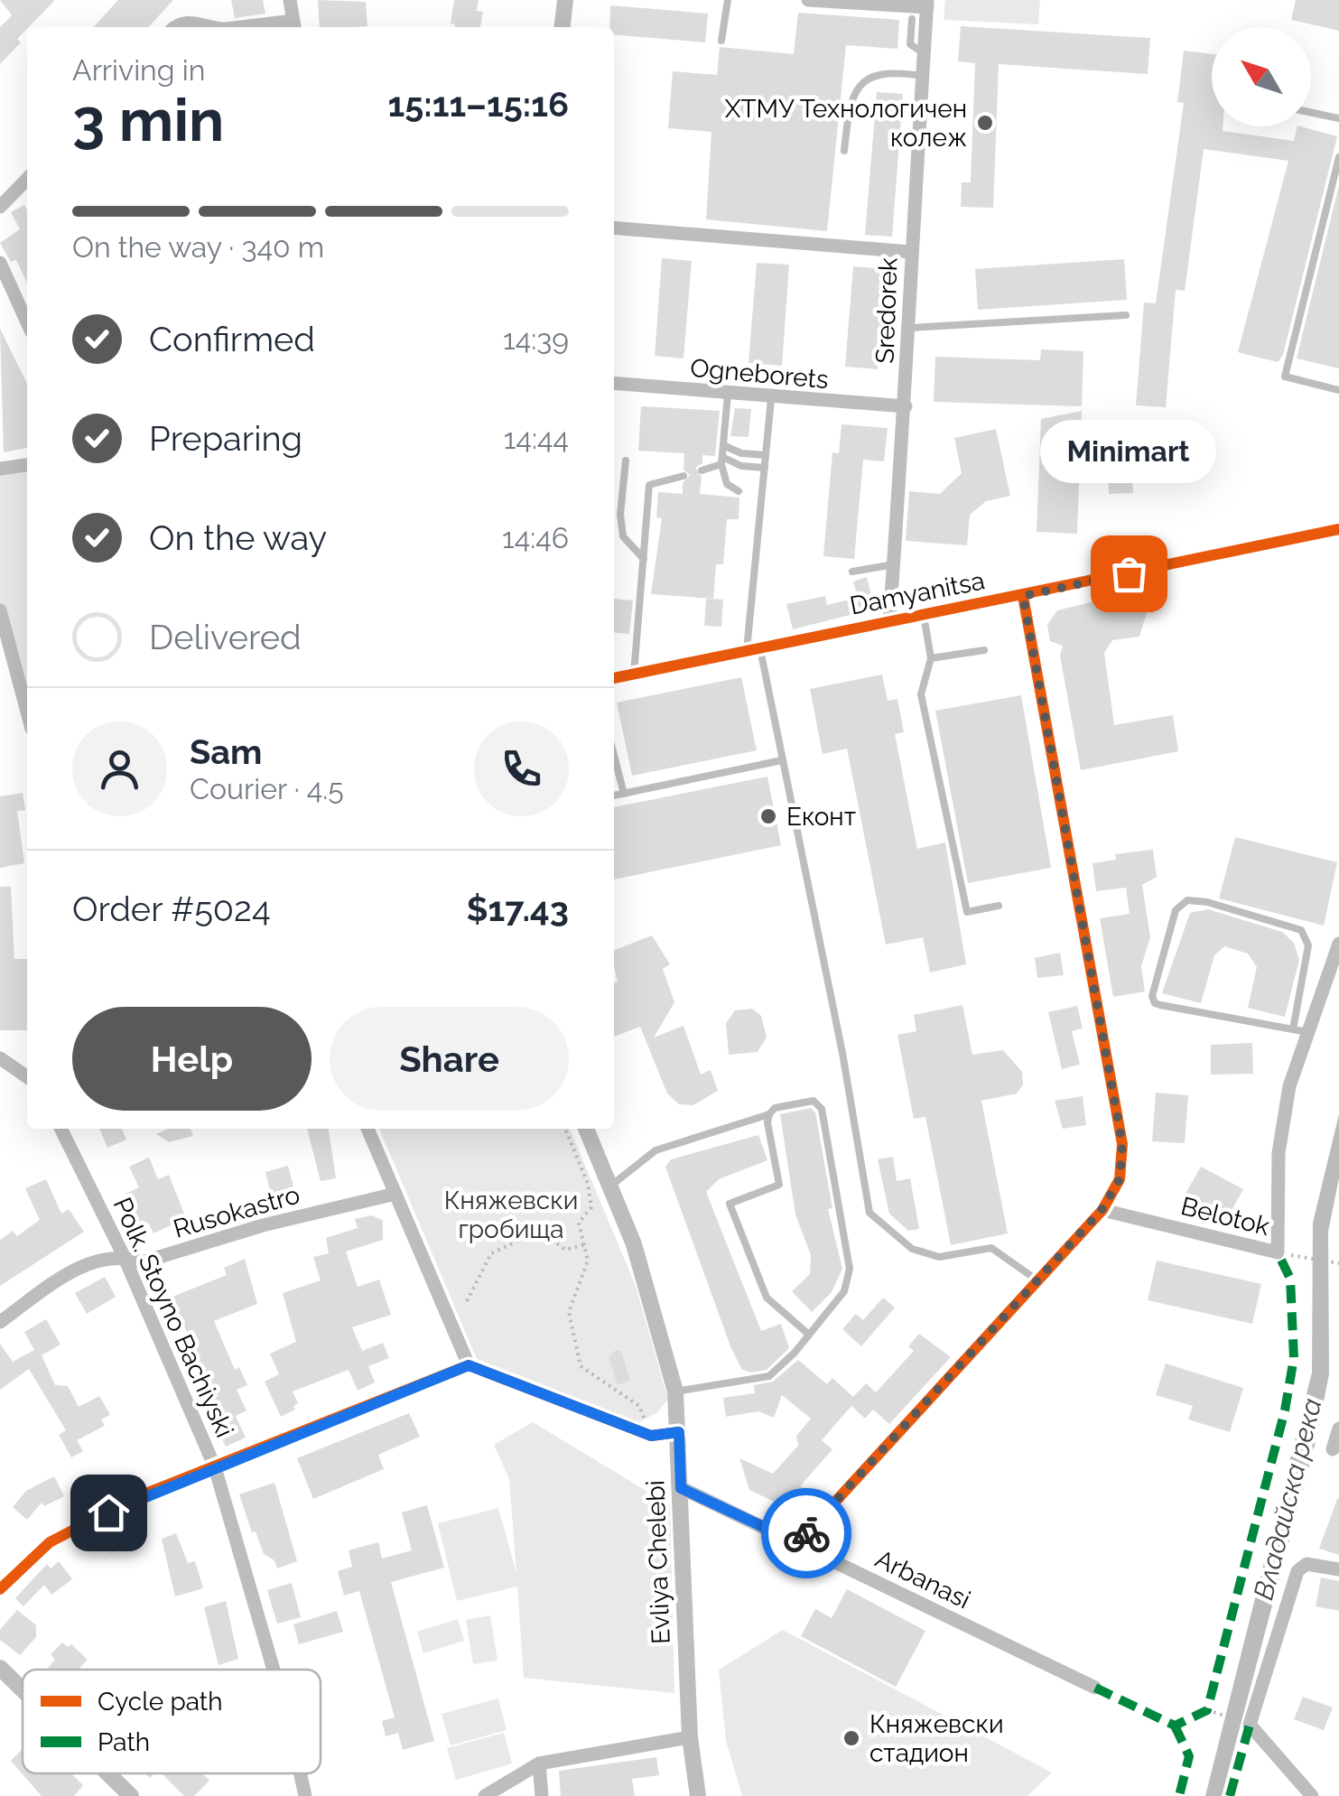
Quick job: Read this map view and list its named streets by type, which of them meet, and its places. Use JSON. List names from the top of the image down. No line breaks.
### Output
{"streets":{"street":["Sredorek","Ogneborets","Damyanitsa","Rusokastro","Belotok","Polk. Stoyno Bachiyski","Evliya Chelebi","Arbanasi"]},"crossings":[["Sredorek","Ogneborets"],["Sredorek","Damyanitsa"],["Rusokastro","Polk. Stoyno Bachiyski"],["Evliya Chelebi","Arbanasi"]],"water":["Владайска река"],"parks":["Княжевски гробища"],"places":["ХТМУ Технологичен колеж","Minimart","Еконт","Княжевски стадион"],"legend":["Cycle path","Path"],"north":"top left","page":{"heading":["3 min","Arriving in","15:11–15:16"],"panel":["Sam","Courier · 4.5","Order #5024","$17.43"],"bar":"On the way · 340 m","list":[["Confirmed","14:39"],["Preparing","14:44"],["On the way","14:46"],"Delivered"],"bubble":"Minimart","buttons":["Help","Share"]}}
